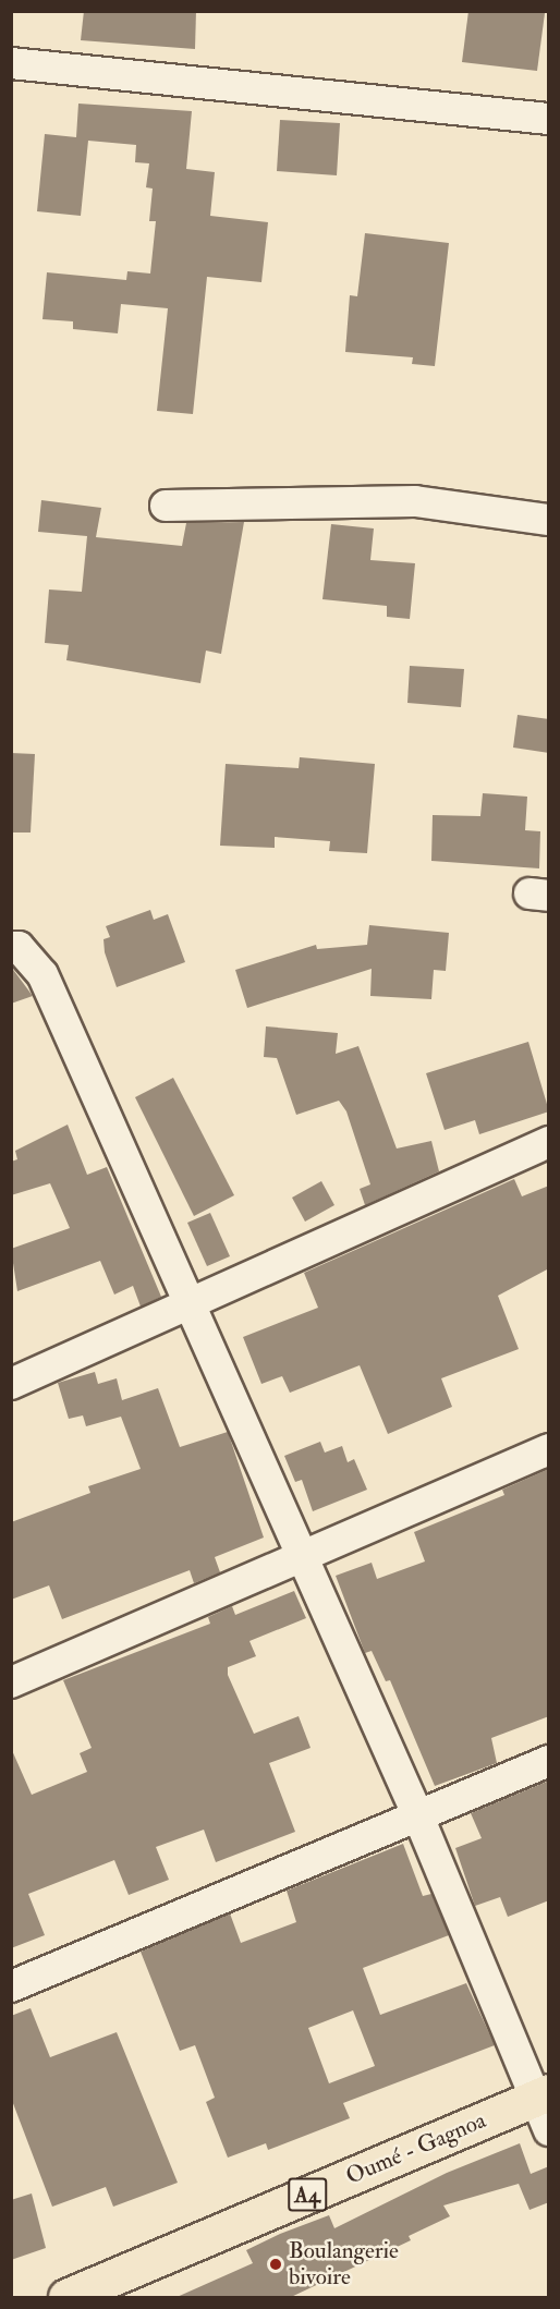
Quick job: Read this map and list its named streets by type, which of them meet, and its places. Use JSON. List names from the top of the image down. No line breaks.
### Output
{"streets":{"main road":["Oumé - Gagnoa","A4"]},"places":["Boulangerie bivoire"]}
